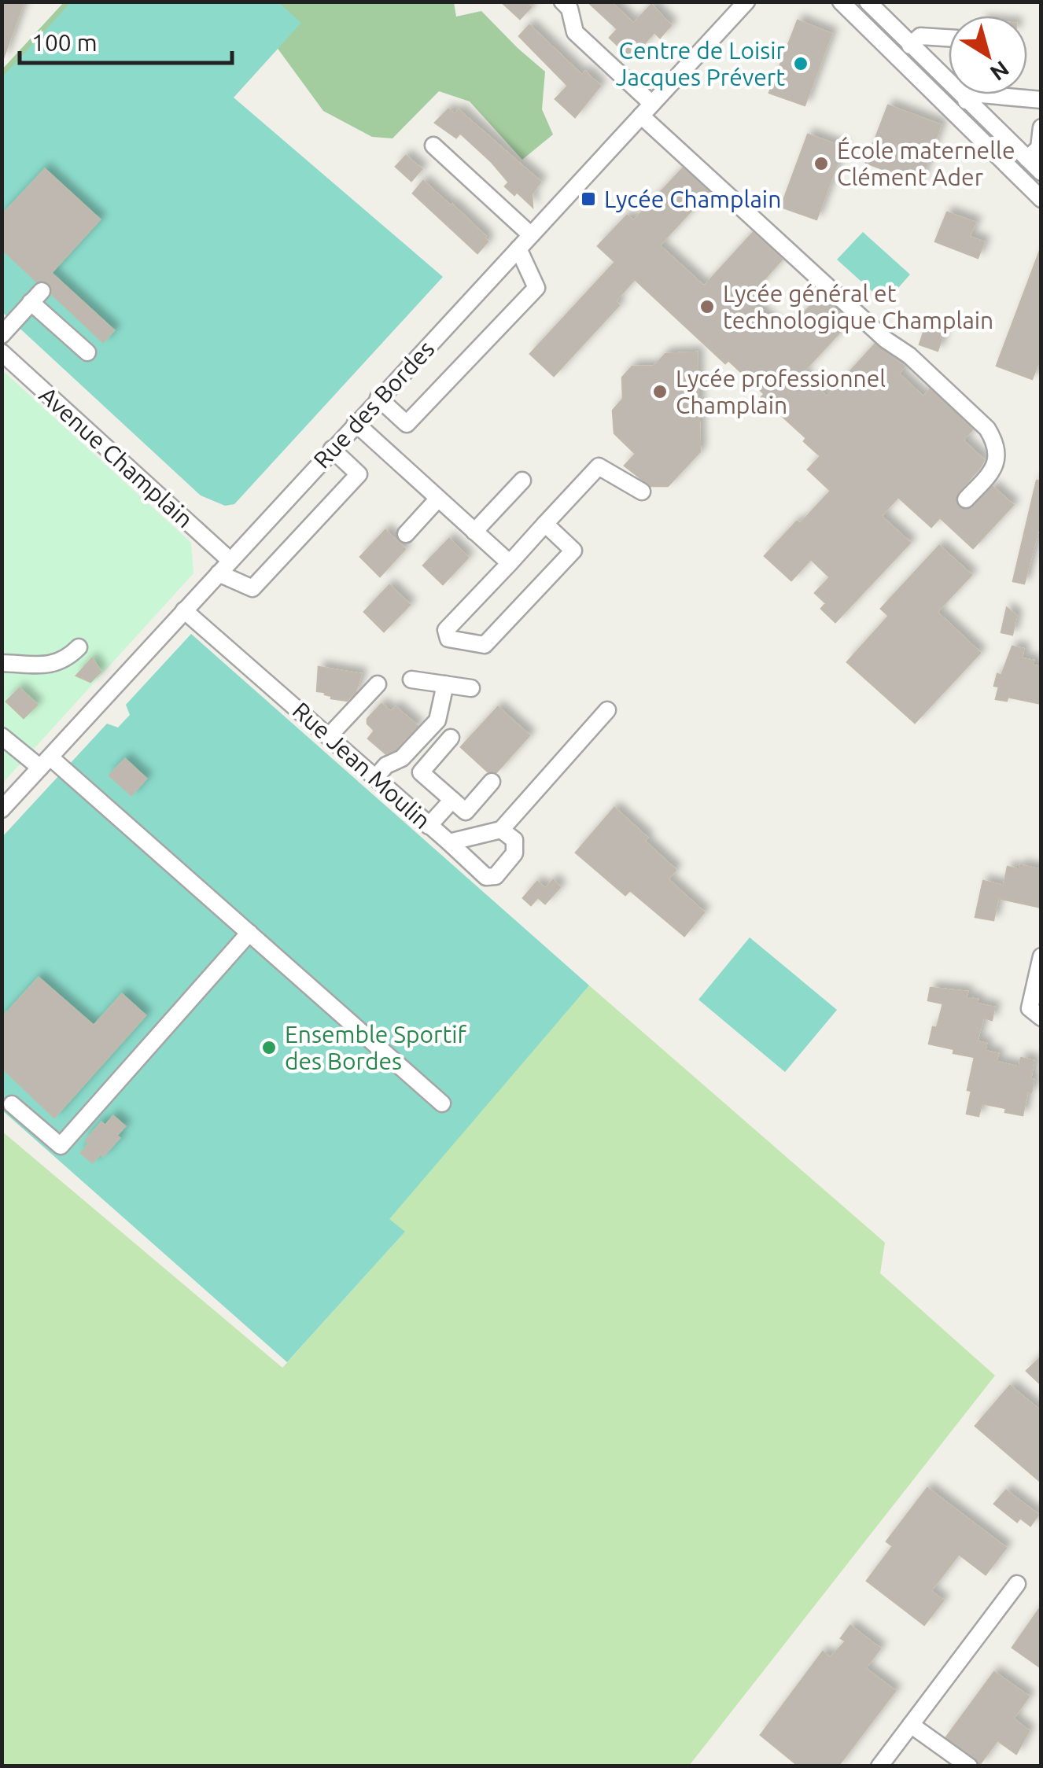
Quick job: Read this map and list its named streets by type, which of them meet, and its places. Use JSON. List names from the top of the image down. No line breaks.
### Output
{"streets":{"street":["Rue des Bordes","Avenue Champlain","Rue Jean Moulin"]},"crossings":[["Rue des Bordes","Avenue Champlain"],["Rue des Bordes","Rue Jean Moulin"]],"places":{"other":["Centre de Loisir Jacques Prévert","École maternelle Clément Ader","Lycée général et technologique Champlain","Lycée professionnel Champlain","Ensemble Sportif des Bordes"],"transit":["Lycée Champlain"]},"scale_bar":"100 m","north":"bottom right"}
